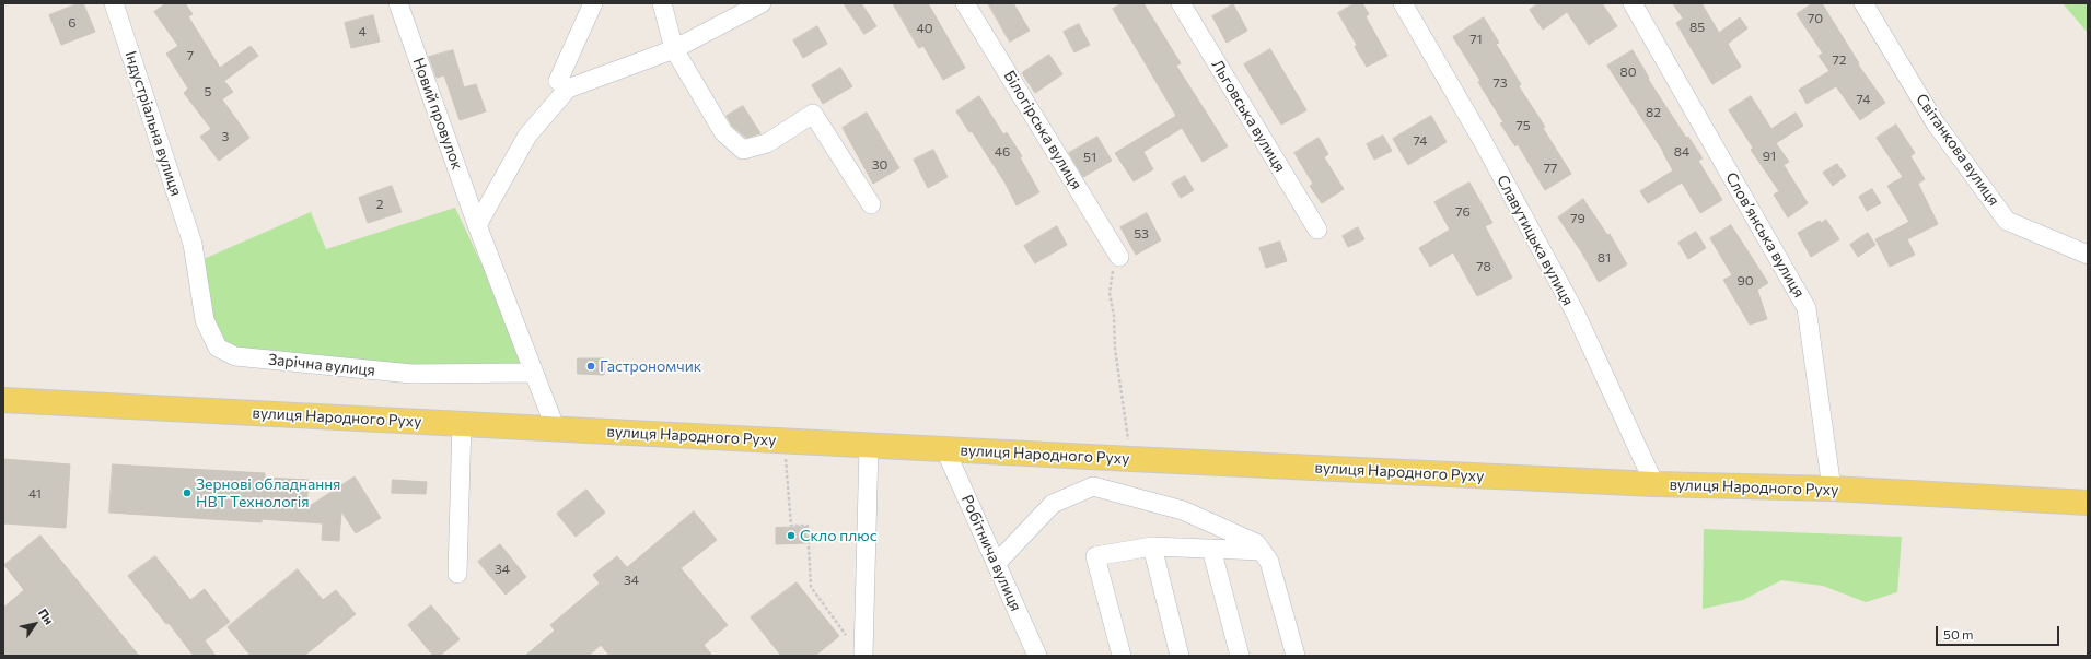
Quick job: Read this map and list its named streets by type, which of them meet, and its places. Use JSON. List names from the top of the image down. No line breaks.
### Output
{"streets":{"main road":["вулиця Народного Руху"],"street":["Новий провулок","Льговська вулиця","Індустріальна вулиця","Білогірська вулиця","Світанкова вулиця","Словʼянська вулиця","Славутицька вулиця","Зарічна вулиця","Робітнича вулиця"]},"crossings":[["Новий провулок","Зарічна вулиця"],["Новий провулок","вулиця Народного Руху"],["Індустріальна вулиця","Зарічна вулиця"],["Словʼянська вулиця","вулиця Народного Руху"],["Славутицька вулиця","вулиця Народного Руху"],["вулиця Народного Руху","Робітнича вулиця"]],"places":["Гастрономчик","Зернові обладнання НВТ Технологія","Скло плюс"],"house_numbers":["70","6","85","40","4","71","7","72","80","73","5","74","82","75","3","74","46","84","91","51","30","77","2","76","79","53","81","78","90","41","34","34"],"scale_bar":"50 m","north":"top right"}
